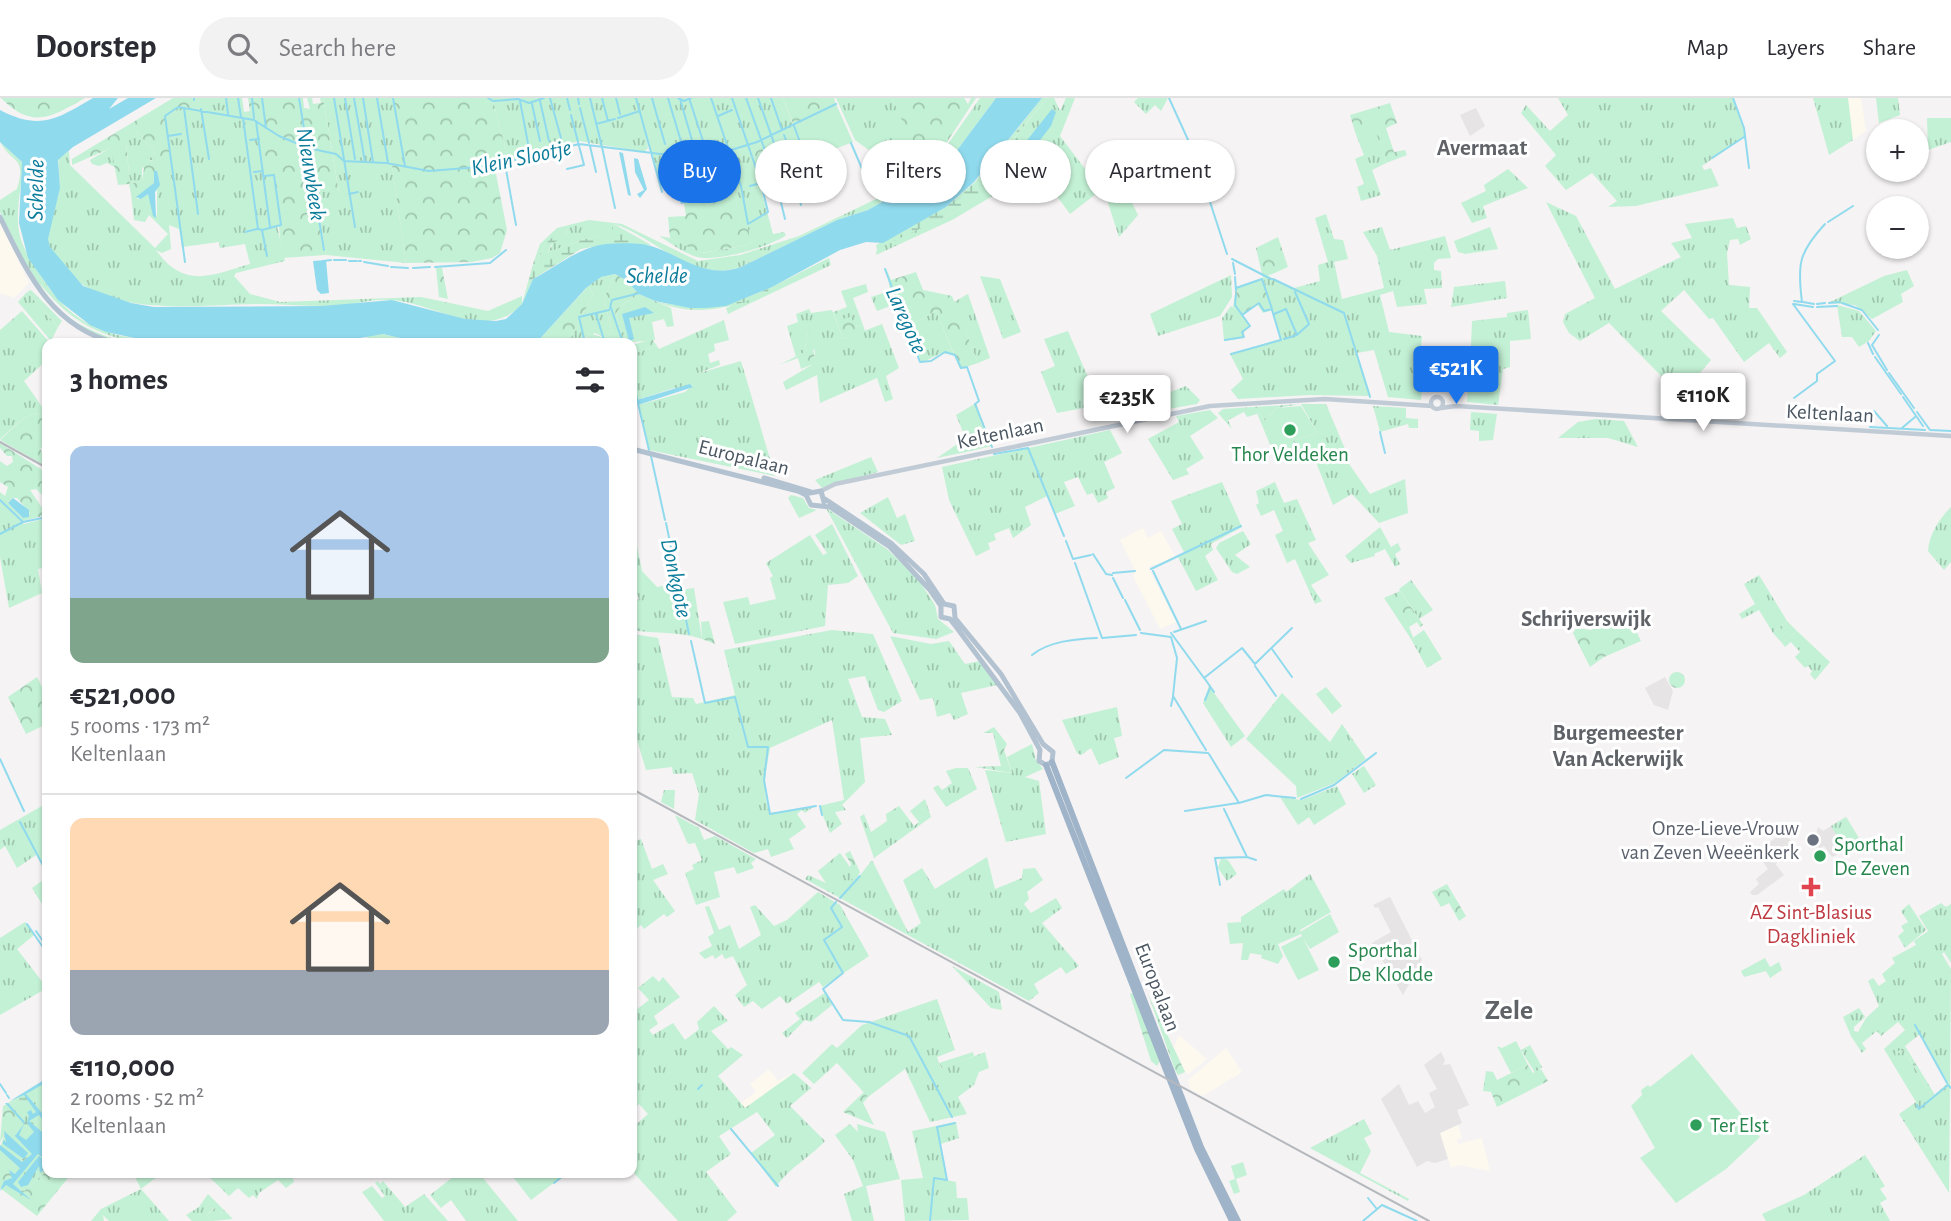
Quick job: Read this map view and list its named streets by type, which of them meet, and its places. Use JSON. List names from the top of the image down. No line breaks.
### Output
{"streets":{"highway":["Europalaan"],"main road":["Keltenlaan"]},"crossings":[["Keltenlaan","Europalaan"]],"districts":["Avermaat","Schrijverswijk","Burgemeester Van Ackerwijk","Zele"],"water":["Klein Slootje","Nieuwbeek","Schelde","Laregote","Donkgote"],"places":{"other":["Thor Veldeken","Onze-Lieve-Vrouw van Zeven Weeënkerk","Sporthal De Zeven","Sporthal De Klodde","Ter Elst"],"health":["AZ Sint-Blasius Dagkliniek"]},"page":{"header":"Doorstep","search":"Search here","nav":["Map","Layers","Share"],"map_buttons":["+","−"],"chip":["Buy","Rent","Filters","New","Apartment"],"heading":"3 homes","price":["€521K","€110K","€235K"],"list":[{"name":"€521,000","note":"5 rooms · 173 m² · Keltenlaan"},{"name":"€110,000","note":"2 rooms · 52 m² · Keltenlaan"}]}}
